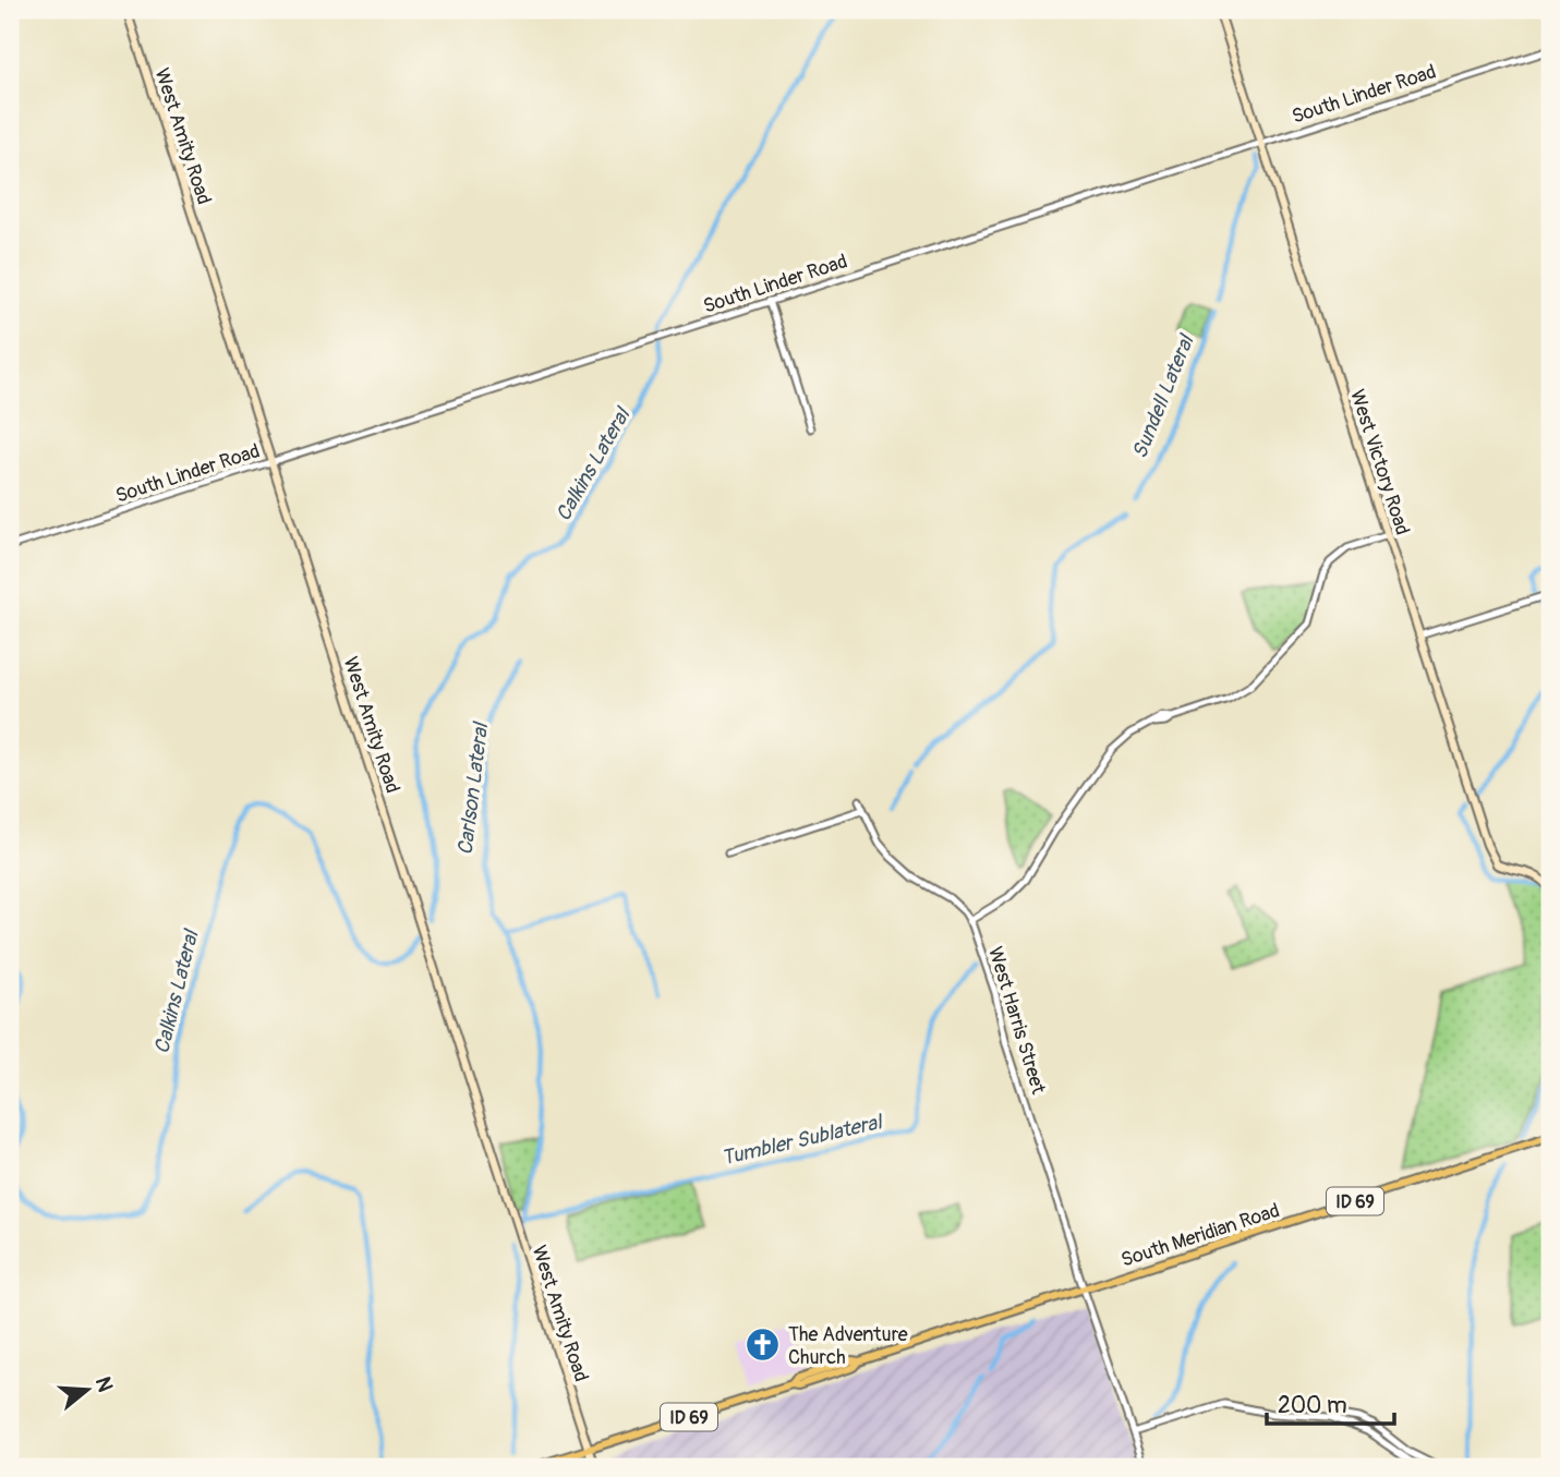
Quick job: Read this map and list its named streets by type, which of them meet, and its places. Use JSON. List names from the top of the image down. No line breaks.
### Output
{"streets":{"main road":["West Amity Road","West Victory Road","ID 69","South Meridian Road"],"street":["South Linder Road","West Harris Street"]},"crossings":[["South Linder Road","West Amity Road"],["South Linder Road","West Victory Road"],["West Amity Road","South Meridian Road"],["West Harris Street","South Meridian Road"]],"water":["Sundell Lateral","Calkins Lateral","Carlson Lateral","Tumbler Sublateral"],"places":{"church":["The Adventure Church"]},"scale_bar":"200 m","north":"right"}
